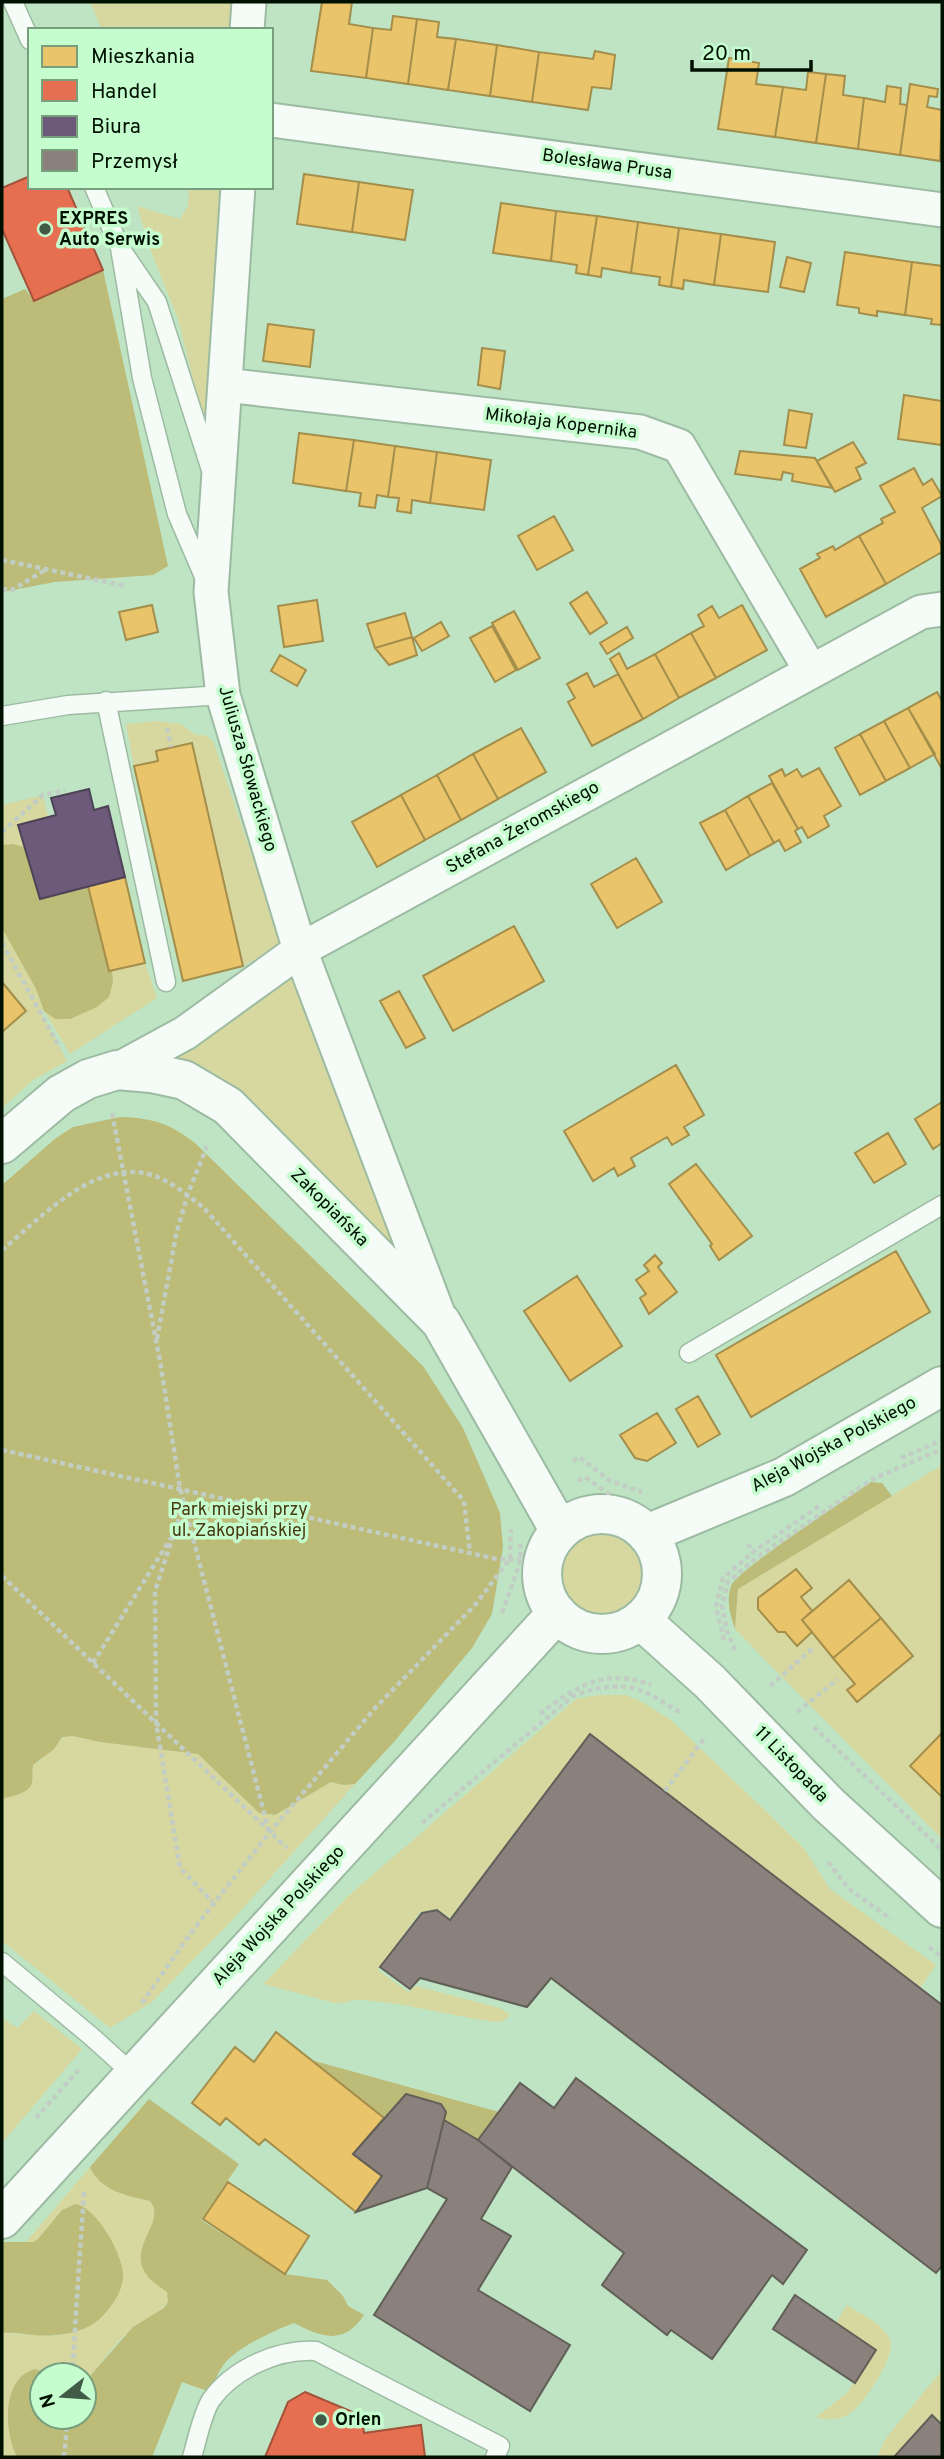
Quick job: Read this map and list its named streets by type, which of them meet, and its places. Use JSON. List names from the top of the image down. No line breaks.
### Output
{"streets":{"street":["Bolesława Prusa","Mikołaja Kopernika","Juliusza Słowackiego","Stefana Żeromskiego","Zakopiańska","Aleja Wojska Polskiego","11 Listopada"]},"crossings":[["Mikołaja Kopernika","Juliusza Słowackiego"],["Mikołaja Kopernika","Stefana Żeromskiego"],["Juliusza Słowackiego","Stefana Żeromskiego"],["Juliusza Słowackiego","Zakopiańska"],["Stefana Żeromskiego","Zakopiańska"],["Zakopiańska","Aleja Wojska Polskiego"],["Zakopiańska","11 Listopada"],["Aleja Wojska Polskiego","11 Listopada"]],"parks":["Park miejski przy ul. Zakopiańskiej"],"places":["EXPRES Auto Serwis","Orlen"],"legend":["Mieszkania","Handel","Biura","Przemysł"],"scale_bar":"20 m","north":"left"}
